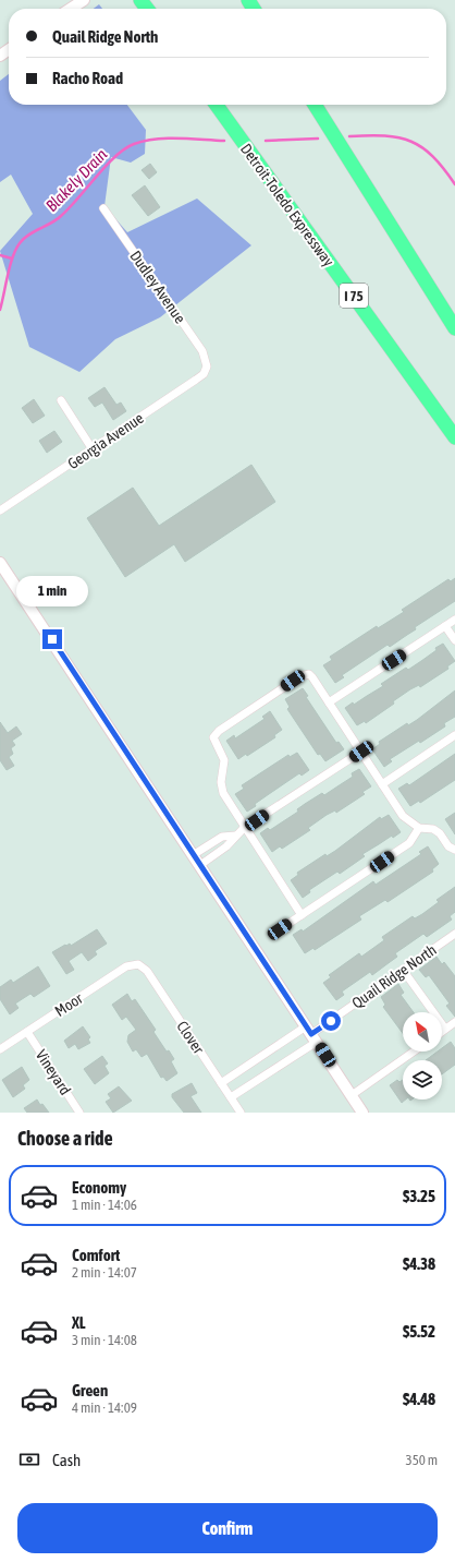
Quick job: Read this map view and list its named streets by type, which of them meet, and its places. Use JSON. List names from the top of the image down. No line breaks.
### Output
{"streets":{"highway":["Detroit-Toledo Expressway","I 75"],"street":["Dudley Avenue","Georgia Avenue","Quail Ridge North","Moor","Clover","Vineyard"]},"crossings":[["Dudley Avenue","Georgia Avenue"],["Moor","Clover"],["Moor","Vineyard"]],"water":["Blakely Drain"],"north":"top left","page":{"banner":["Quail Ridge North","Racho Road"],"bubble":"1 min","heading":"Choose a ride","list":[{"name":"Economy","note":"1 min · 14:06","value":"$3.25"},{"name":"Comfort","note":"2 min · 14:07","value":"$4.38"},{"name":"XL","note":"3 min · 14:08","value":"$5.52"},{"name":"Green","note":"4 min · 14:09","value":"$4.48"}],"pay":["Cash","350 m"],"buttons":"Confirm"}}
